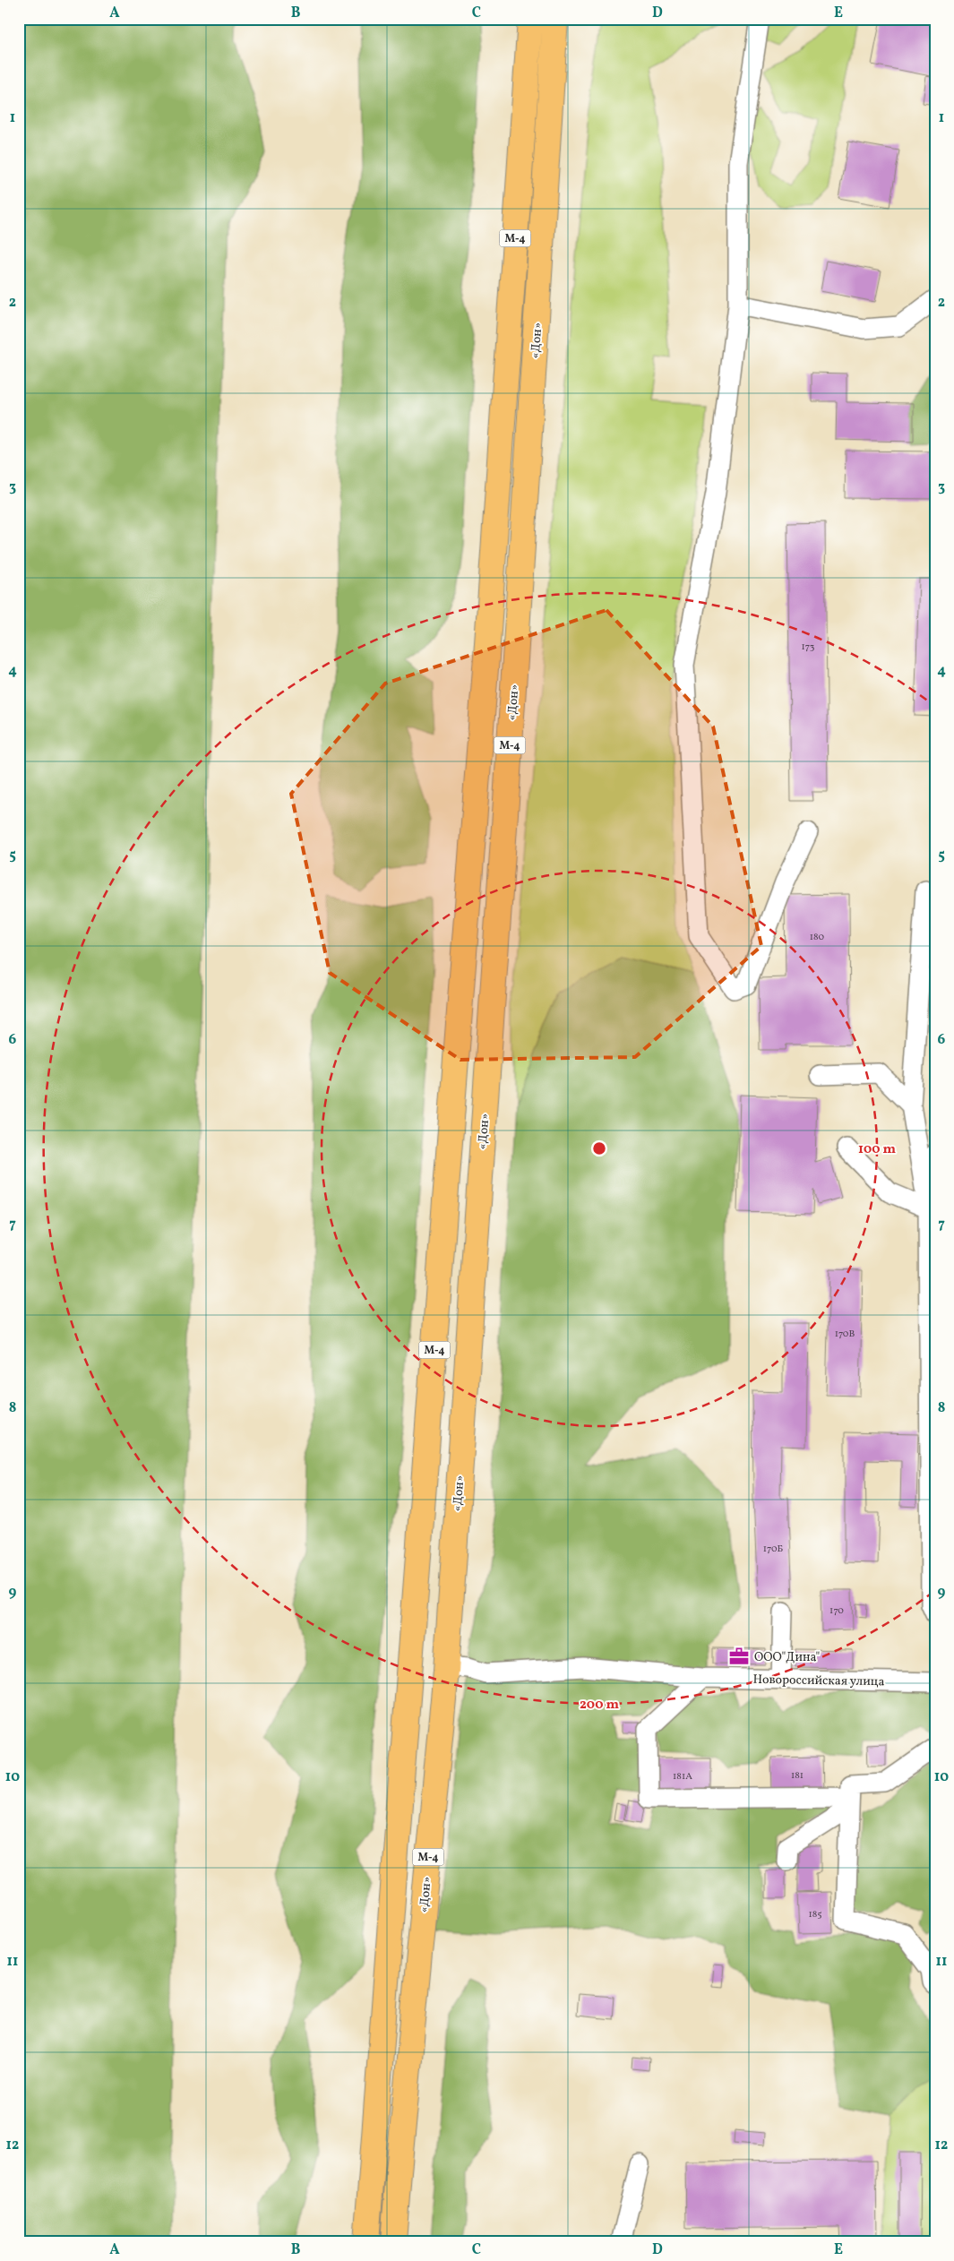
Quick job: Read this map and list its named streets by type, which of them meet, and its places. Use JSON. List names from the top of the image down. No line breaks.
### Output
{"streets":{"highway":["М-4","«Дон»"],"street":["Новороссийская улица"]},"crossings":[["«Дон»","Новороссийская улица"]],"places":{"office":["ООО\"Дина\""]},"house_numbers":["173","180","170В","170Б","170","181","181А","185"],"grid":{"columns":["A","B","C","D","E"],"rows":["1","2","3","4","5","6","7","8","9","10","11","12"]},"rings":["100 m","200 m"]}
